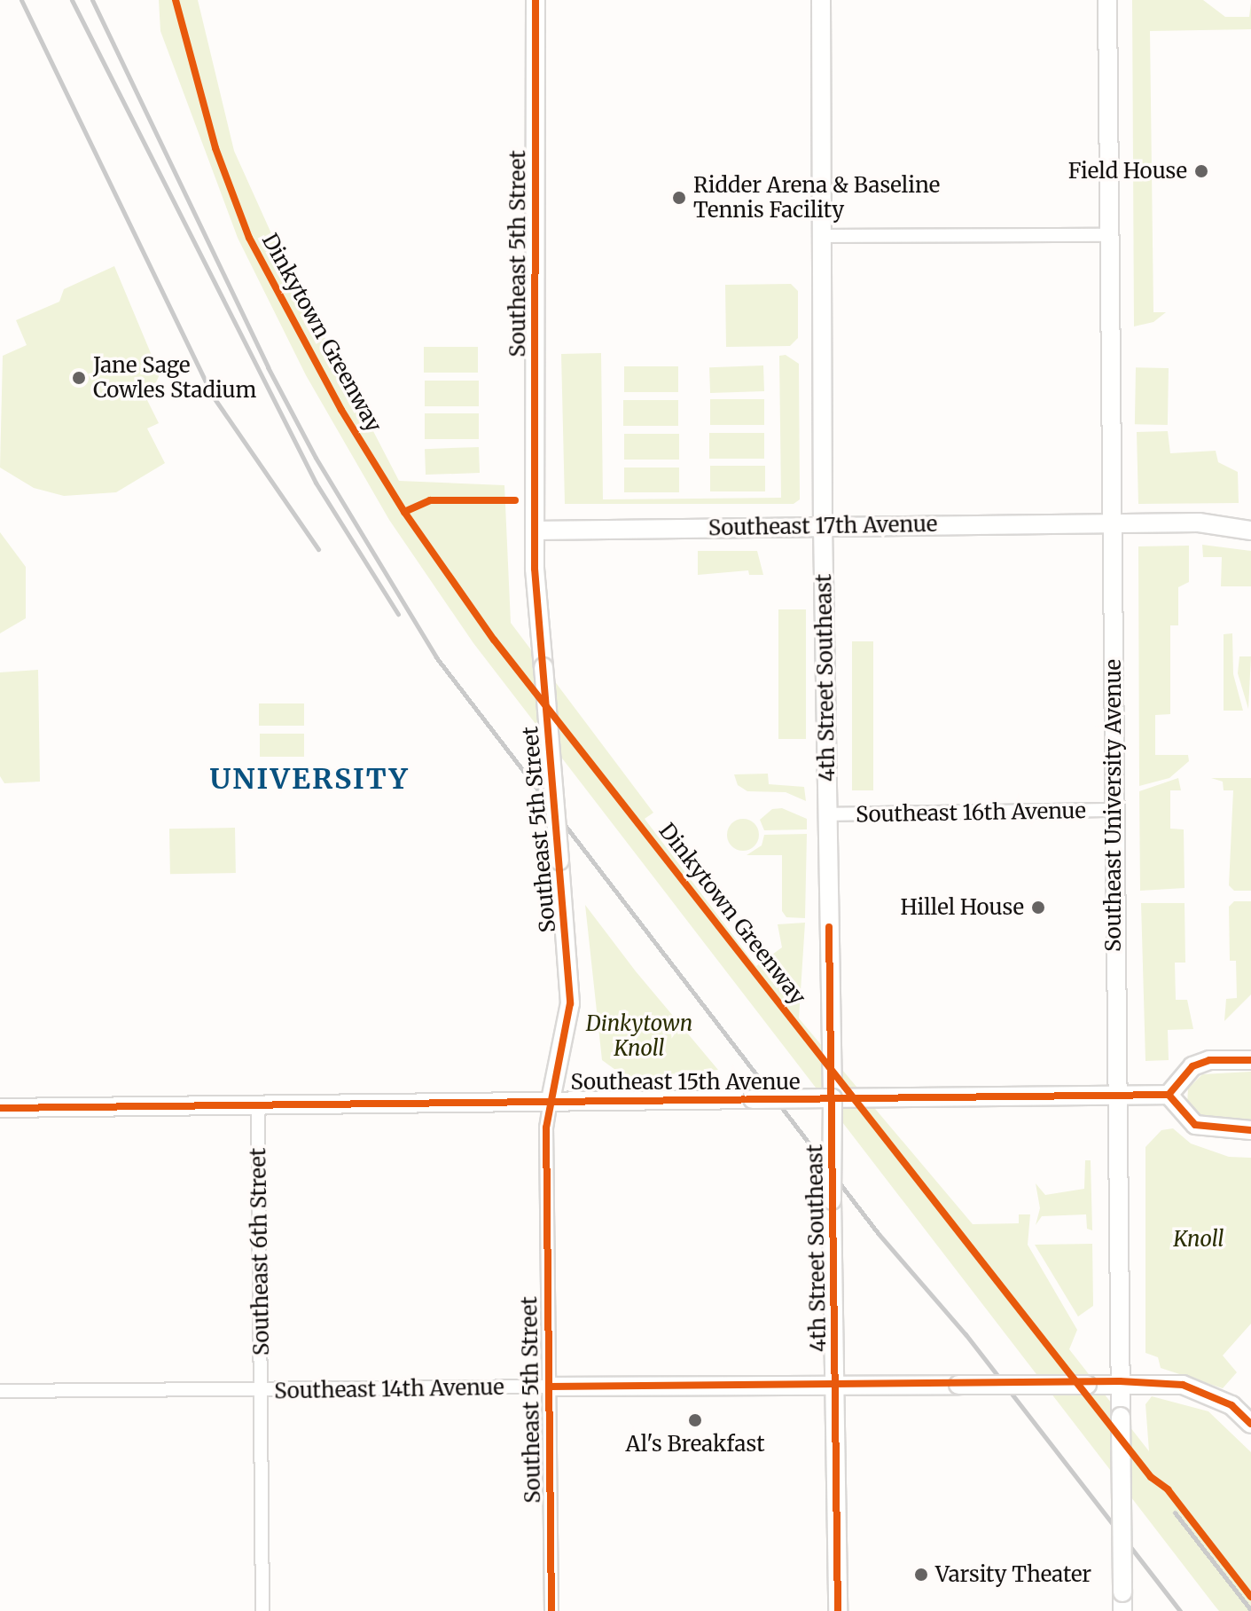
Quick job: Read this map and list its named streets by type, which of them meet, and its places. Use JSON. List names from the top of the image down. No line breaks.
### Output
{"streets":{"street":["Southeast 5th Street","Southeast 17th Avenue","4th Street Southeast","Southeast University Avenue","Southeast 16th Avenue","Southeast 15th Avenue","Southeast 6th Street","Southeast 14th Avenue"],"cycle path":["Dinkytown Greenway"]},"crossings":[["Southeast 5th Street","Southeast 17th Avenue"],["Southeast 5th Street","Southeast 15th Avenue"],["Southeast 5th Street","Southeast 14th Avenue"],["Southeast 17th Avenue","4th Street Southeast"],["Southeast 17th Avenue","Southeast University Avenue"],["4th Street Southeast","Southeast 16th Avenue"],["4th Street Southeast","Southeast 15th Avenue"],["4th Street Southeast","Southeast 14th Avenue"],["Southeast University Avenue","Southeast 16th Avenue"],["Southeast University Avenue","Southeast 15th Avenue"],["Southeast University Avenue","Southeast 14th Avenue"],["Southeast 15th Avenue","Southeast 6th Street"],["Southeast 6th Street","Southeast 14th Avenue"]],"districts":["UNIVERSITY"],"parks":["Dinkytown Knoll","Knoll"],"places":["Field House","Ridder Arena & Baseline Tennis Facility","Jane Sage Cowles Stadium","Hillel House","Al's Breakfast","Varsity Theater"]}
